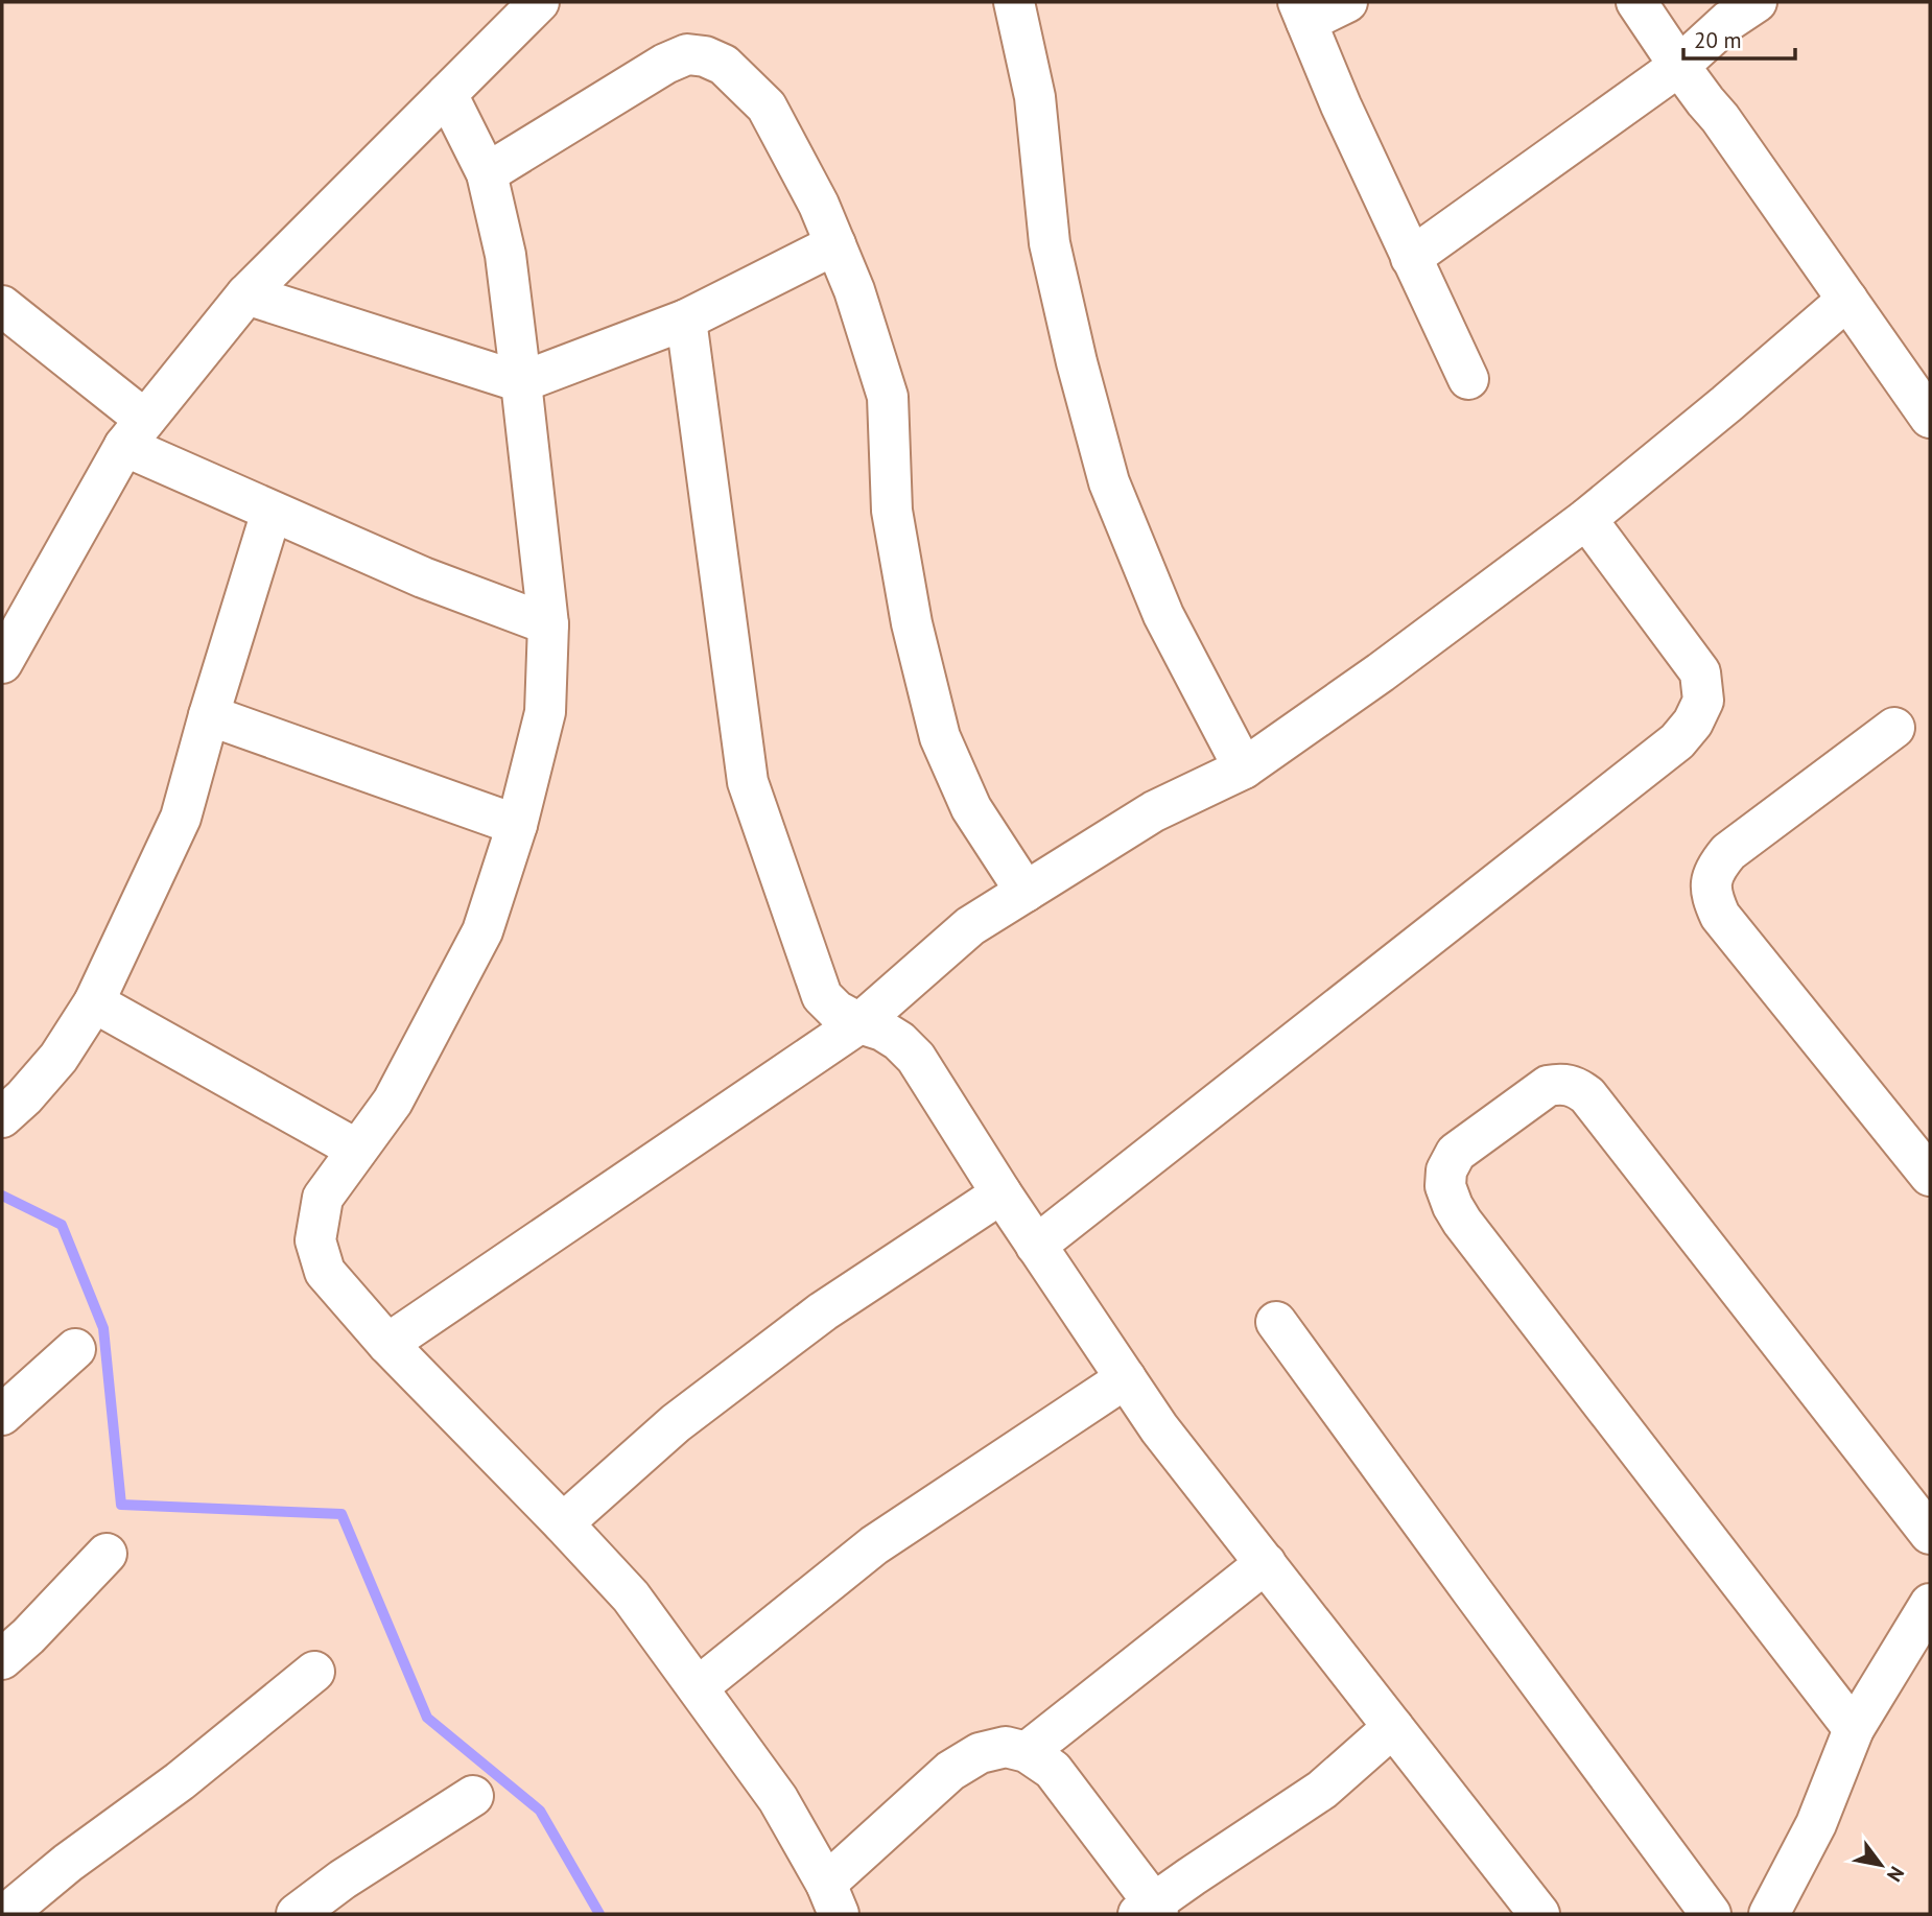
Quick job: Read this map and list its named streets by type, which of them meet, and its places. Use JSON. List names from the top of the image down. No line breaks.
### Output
{"scale_bar":"20 m","north":"bottom right"}
